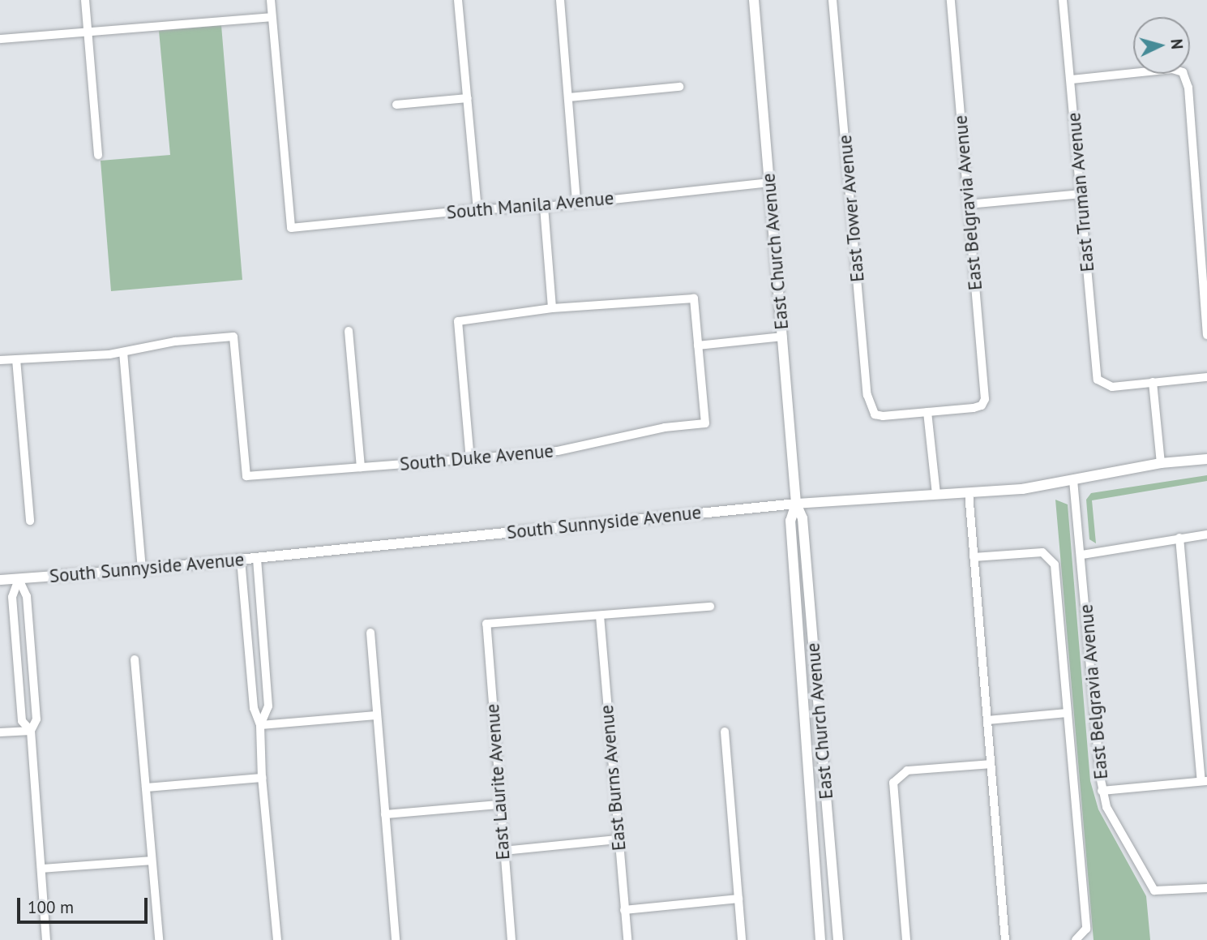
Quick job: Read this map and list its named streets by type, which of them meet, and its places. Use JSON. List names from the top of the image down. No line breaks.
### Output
{"streets":{"street":["East Truman Avenue","East Belgravia Avenue","South Manila Avenue","East Tower Avenue","East Church Avenue","South Duke Avenue","South Sunnyside Avenue","East Burns Avenue","East Laurite Avenue"]},"crossings":[["East Belgravia Avenue","East Tower Avenue"],["East Belgravia Avenue","South Sunnyside Avenue"],["South Manila Avenue","East Church Avenue"],["East Church Avenue","South Sunnyside Avenue"],["East Burns Avenue","East Laurite Avenue"]],"scale_bar":"100 m","north":"right"}
